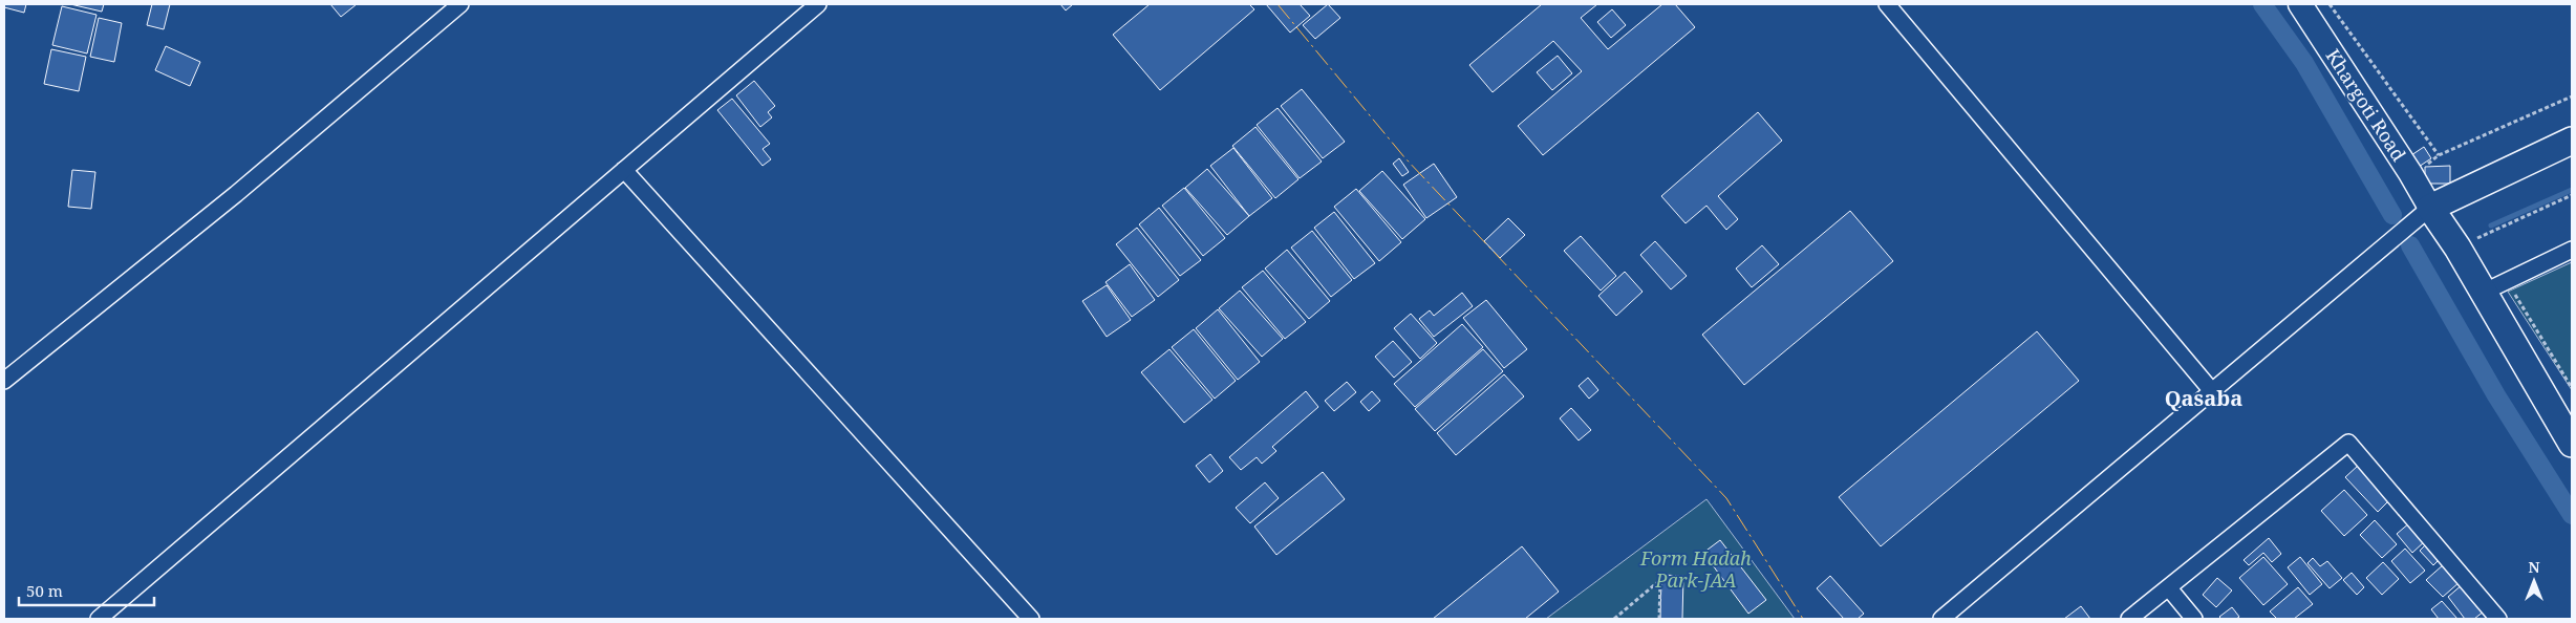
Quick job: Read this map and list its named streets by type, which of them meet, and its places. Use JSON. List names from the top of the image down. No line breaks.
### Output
{"streets":{"main road":["Khargoti Road"]},"districts":["Qasaba"],"parks":["Form Hadah Park-JAA"],"scale_bar":"50 m","north":"top"}
